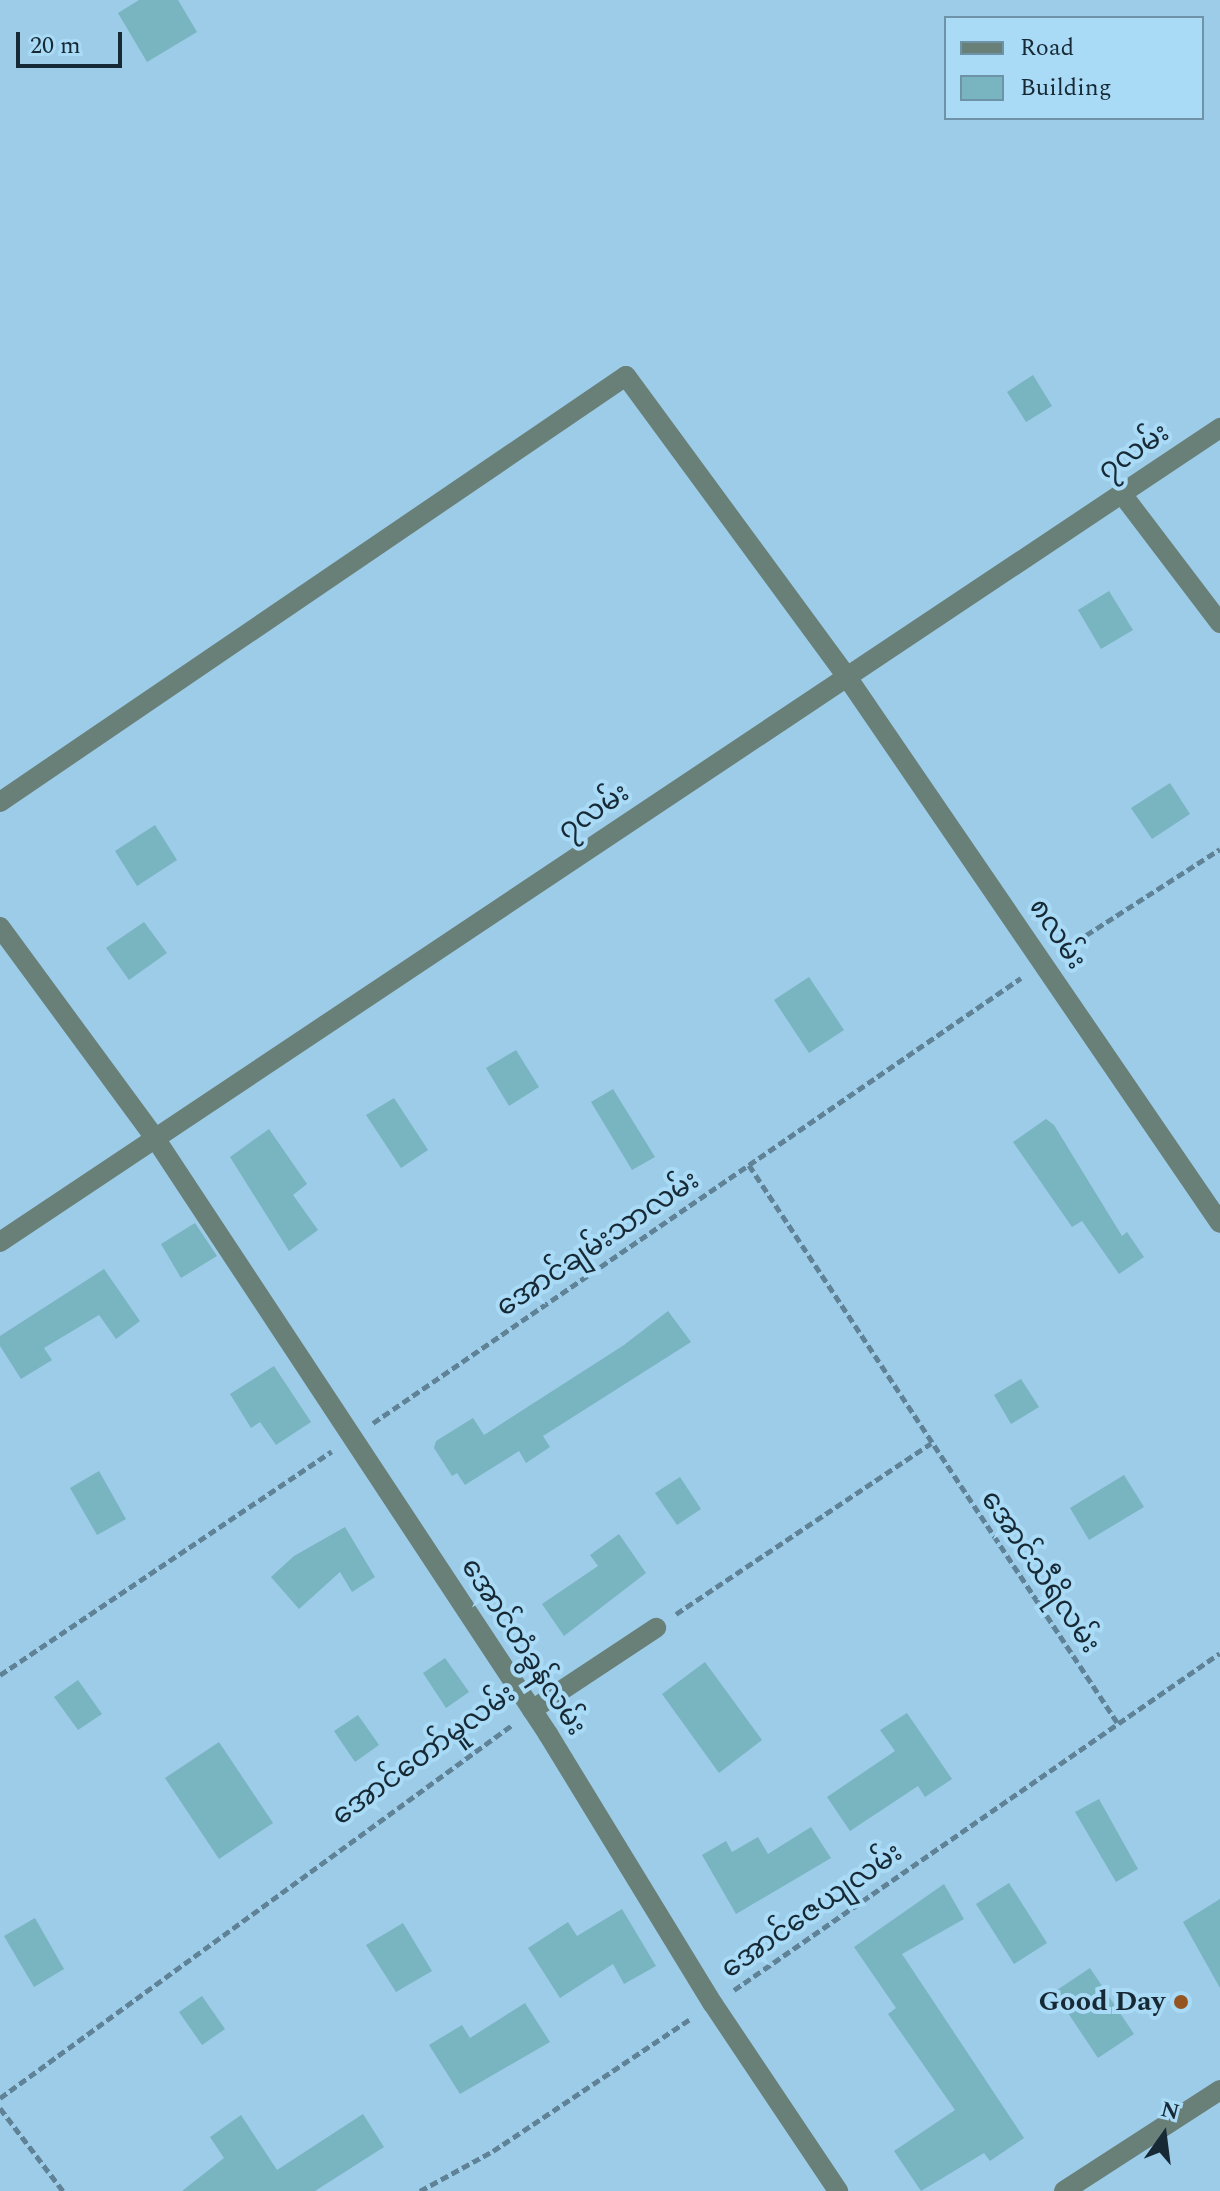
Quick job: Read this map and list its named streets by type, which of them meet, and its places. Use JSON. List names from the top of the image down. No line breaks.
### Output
{"streets":{"street":["၇လမ်း","၈လမ်း","အောင်တံခွန်လမ်း","အောင်တော်မူလမ်း"],"path":["အောင်ချမ်းသာလမ်း","အောင်သီရိလမ်း","အောင်ဇေယျလမ်း"]},"crossings":[["၇လမ်း","၈လမ်း"],["၇လမ်း","အောင်တံခွန်လမ်း"],["၈လမ်း","အောင်ချမ်းသာလမ်း"],["အောင်ချမ်းသာလမ်း","အောင်သီရိလမ်း"],["အောင်ချမ်းသာလမ်း","အောင်တံခွန်လမ်း"],["အောင်သီရိလမ်း","အောင်ဇေယျလမ်း"],["အောင်တံခွန်လမ်း","အောင်တော်မူလမ်း"],["အောင်တံခွန်လမ်း","အောင်ဇေယျလမ်း"]],"places":["Good Day"],"legend":["Road","Building"],"scale_bar":"20 m","north":"top"}
